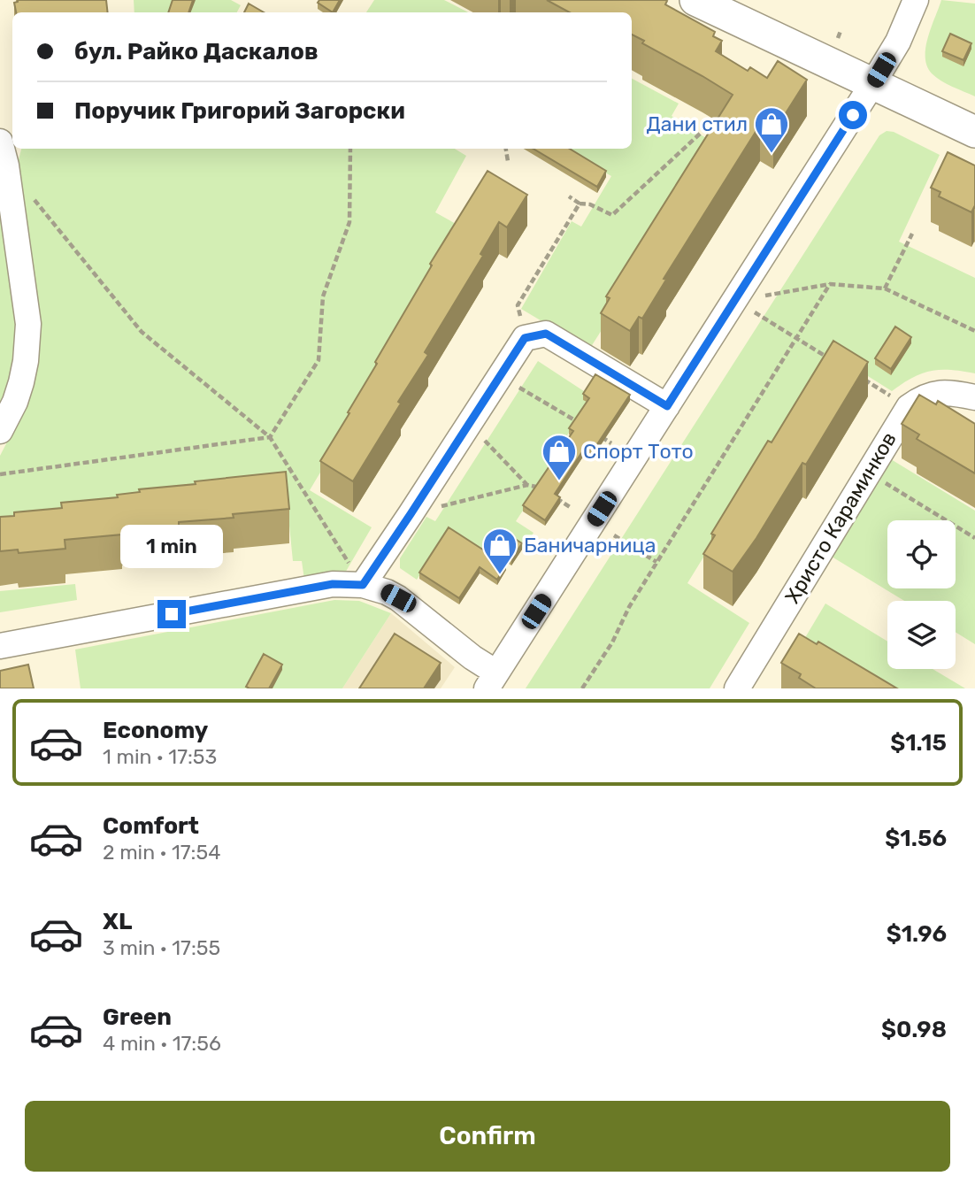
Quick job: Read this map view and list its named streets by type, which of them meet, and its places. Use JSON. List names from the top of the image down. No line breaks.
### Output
{"streets":{"street":["Христо Караминков"]},"places":{"shop":["Дани стил","Спорт Тото","Баничарница"]},"page":{"banner":["бул. Райко Даскалов","Поручик Григорий Загорски"],"bubble":"1 min","list":[{"name":"Economy","note":"1 min · 17:53","value":"$1.15"},{"name":"Comfort","note":"2 min · 17:54","value":"$1.56"},{"name":"XL","note":"3 min · 17:55","value":"$1.96"},{"name":"Green","note":"4 min · 17:56","value":"$0.98"}],"buttons":"Confirm"}}
